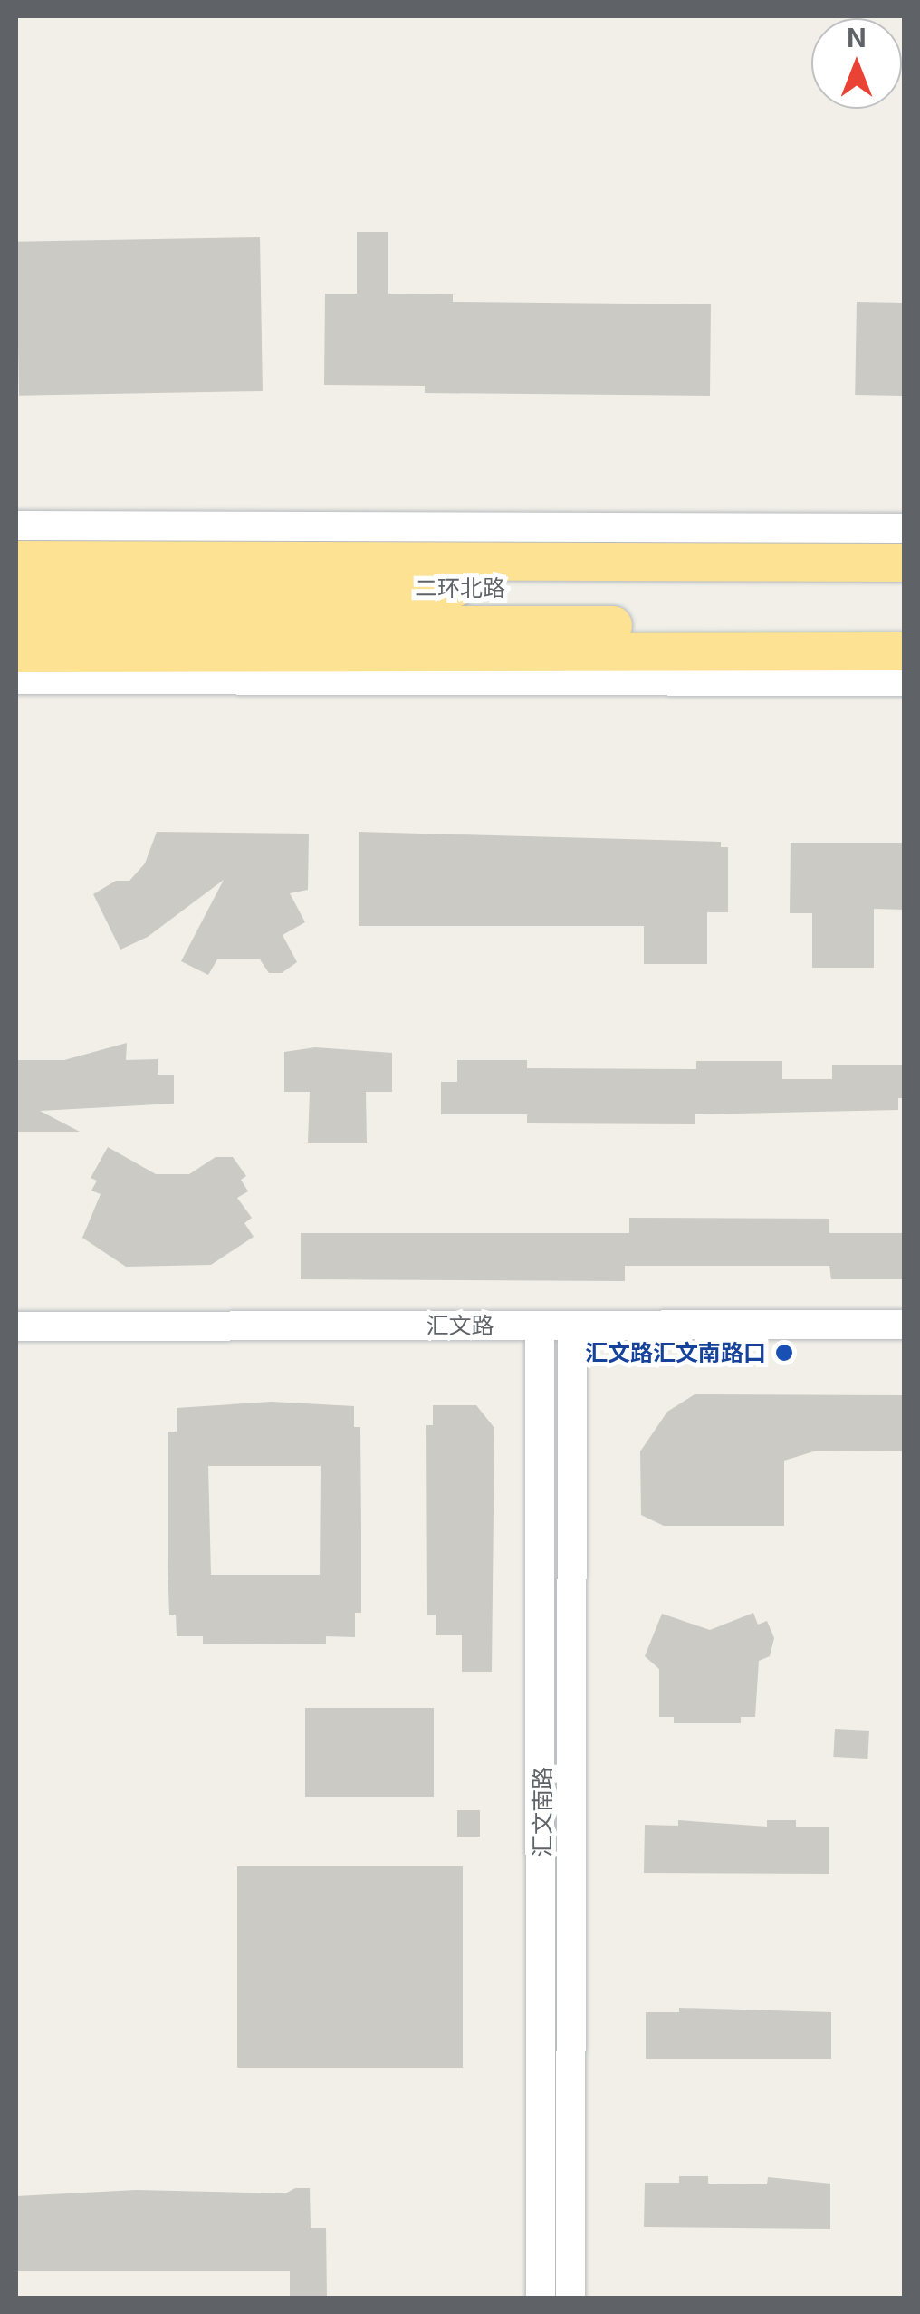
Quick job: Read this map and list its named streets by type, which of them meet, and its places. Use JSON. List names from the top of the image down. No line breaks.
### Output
{"streets":{"highway":["二环北路"],"street":["汇文路","汇文南路"]},"crossings":[["汇文路","汇文南路"]],"places":["汇文路汇文南路口"],"north":"top"}
